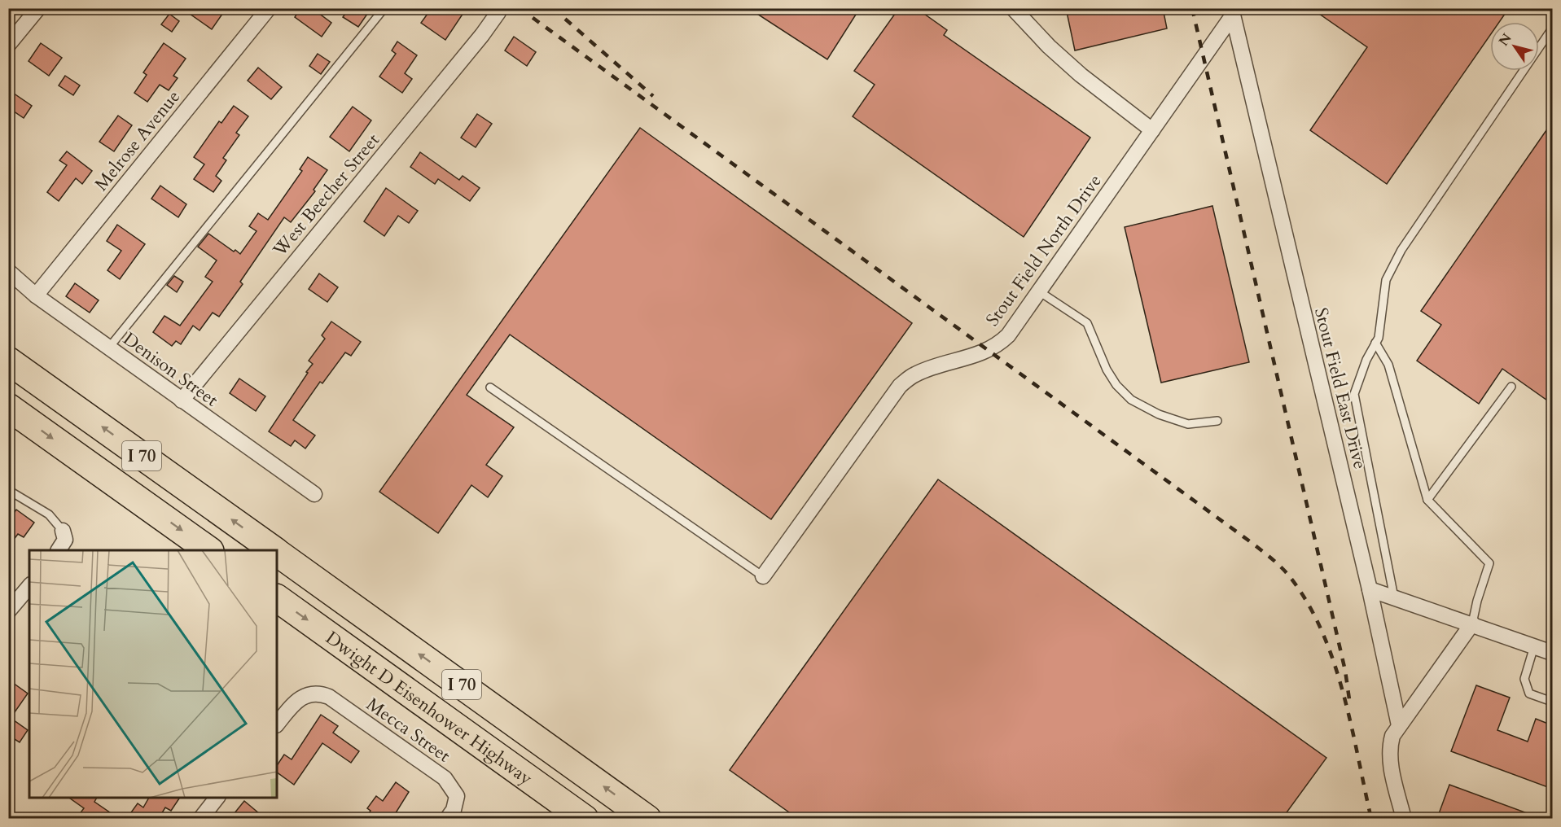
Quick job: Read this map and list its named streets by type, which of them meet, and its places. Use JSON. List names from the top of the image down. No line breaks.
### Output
{"streets":{"highway":["I 70","Dwight D Eisenhower Highway"],"street":["Melrose Avenue","West Beecher Street","Stout Field North Drive","Denison Street","Stout Field East Drive","Mecca Street"]},"crossings":[["Melrose Avenue","Denison Street"],["West Beecher Street","Denison Street"],["Stout Field North Drive","Stout Field East Drive"]],"north":"top left"}
